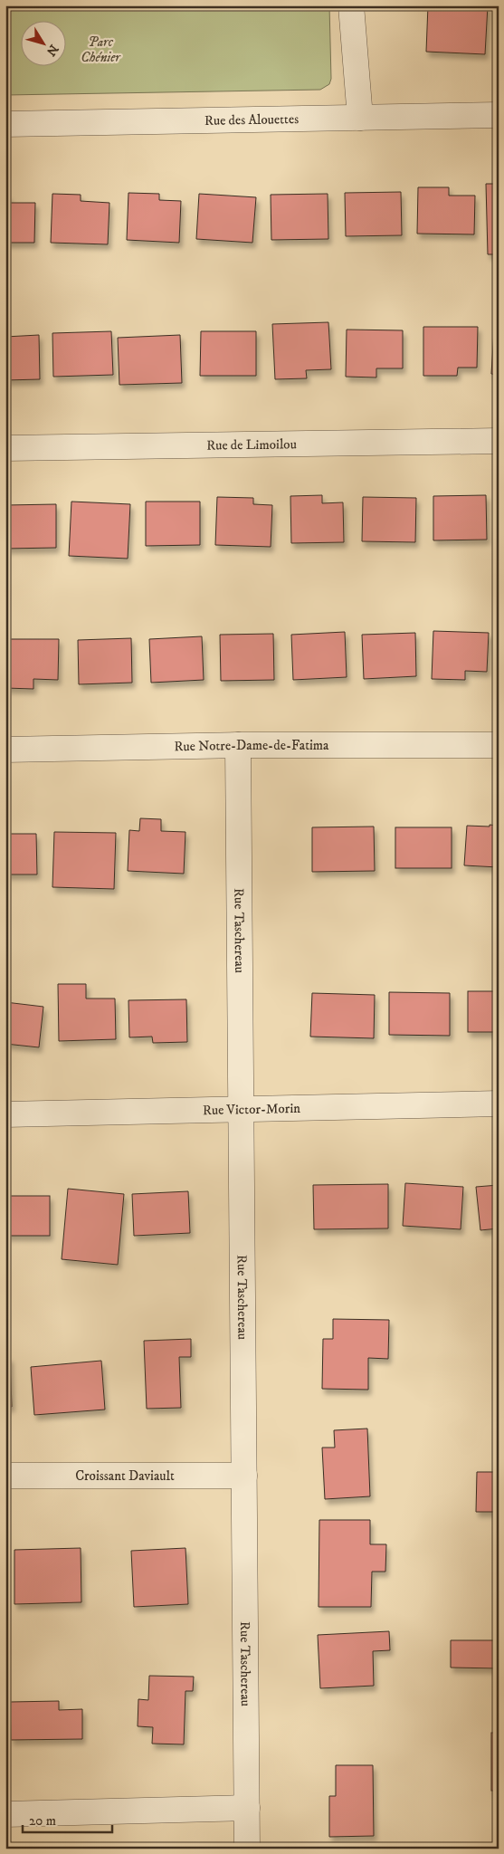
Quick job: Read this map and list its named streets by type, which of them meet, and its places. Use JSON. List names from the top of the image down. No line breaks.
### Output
{"streets":{"street":["Rue des Alouettes","Rue de Limoilou","Rue Notre-Dame-de-Fatima","Rue Taschereau","Rue Victor-Morin","Croissant Daviault"]},"crossings":[["Rue Notre-Dame-de-Fatima","Rue Taschereau"],["Rue Taschereau","Rue Victor-Morin"],["Rue Taschereau","Croissant Daviault"]],"parks":["Parc Chénier"],"scale_bar":"20 m","north":"bottom right"}
